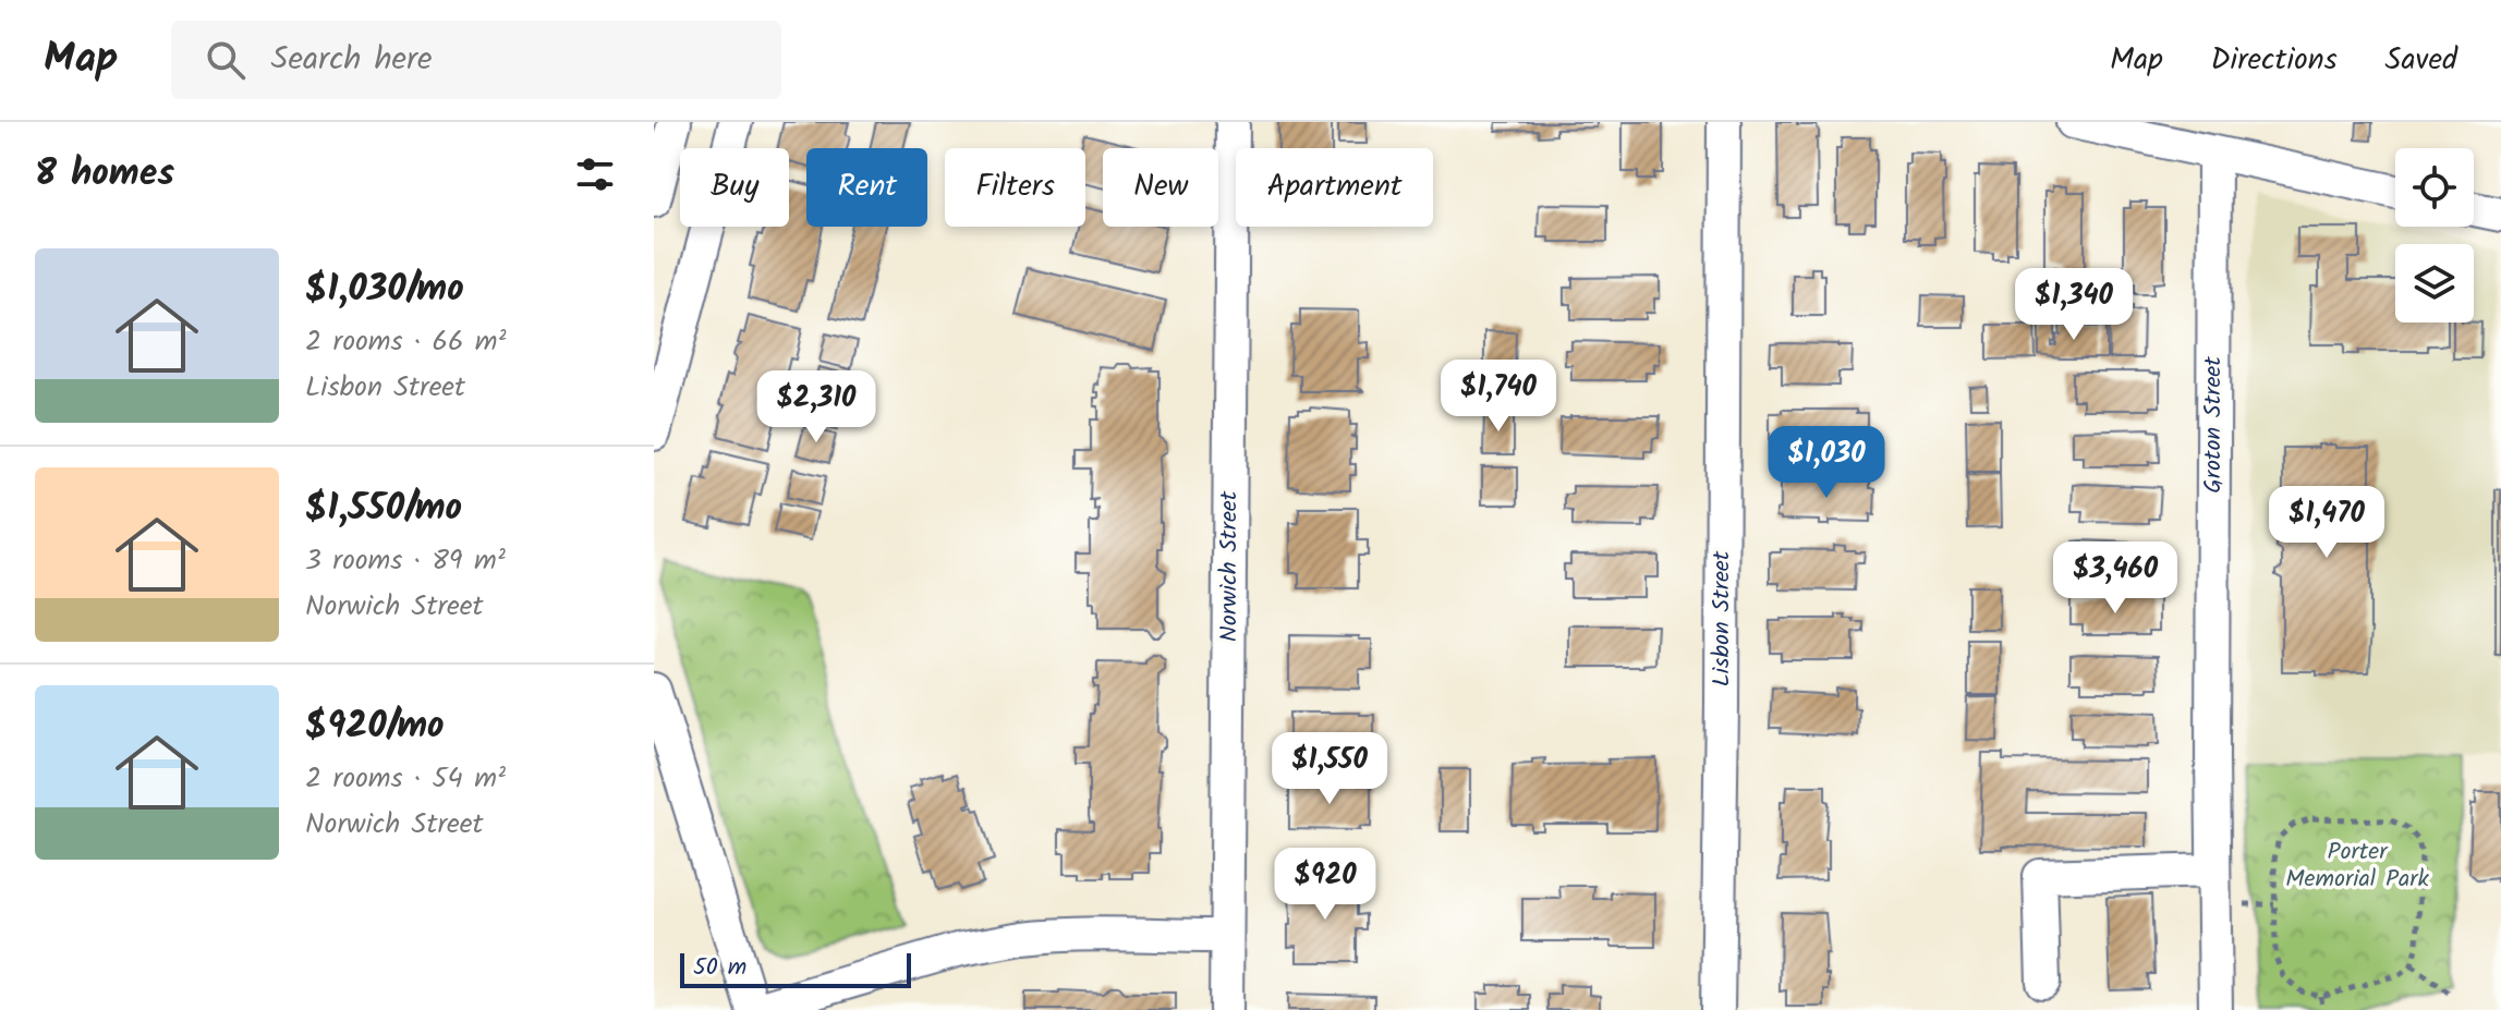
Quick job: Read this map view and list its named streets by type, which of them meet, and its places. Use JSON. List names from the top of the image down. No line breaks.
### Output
{"streets":{"street":["Groton Street","Norwich Street","Lisbon Street"]},"parks":["Porter Memorial Park"],"scale_bar":"50 m","page":{"header":"Map","search":"Search here","nav":["Map","Directions","Saved"],"heading":"8 homes","chip":["Buy","Rent","Filters","New","Apartment"],"list":[{"name":"$1,030/mo","note":"2 rooms · 66 m² · Lisbon Street"},{"name":"$1,550/mo","note":"3 rooms · 89 m² · Norwich Street"},{"name":"$920/mo","note":"2 rooms · 54 m² · Norwich Street"}],"price":["$1,340","$1,740","$2,310","$1,030","$1,470","$3,460","$1,550","$920"],"scale":"50 m"}}
